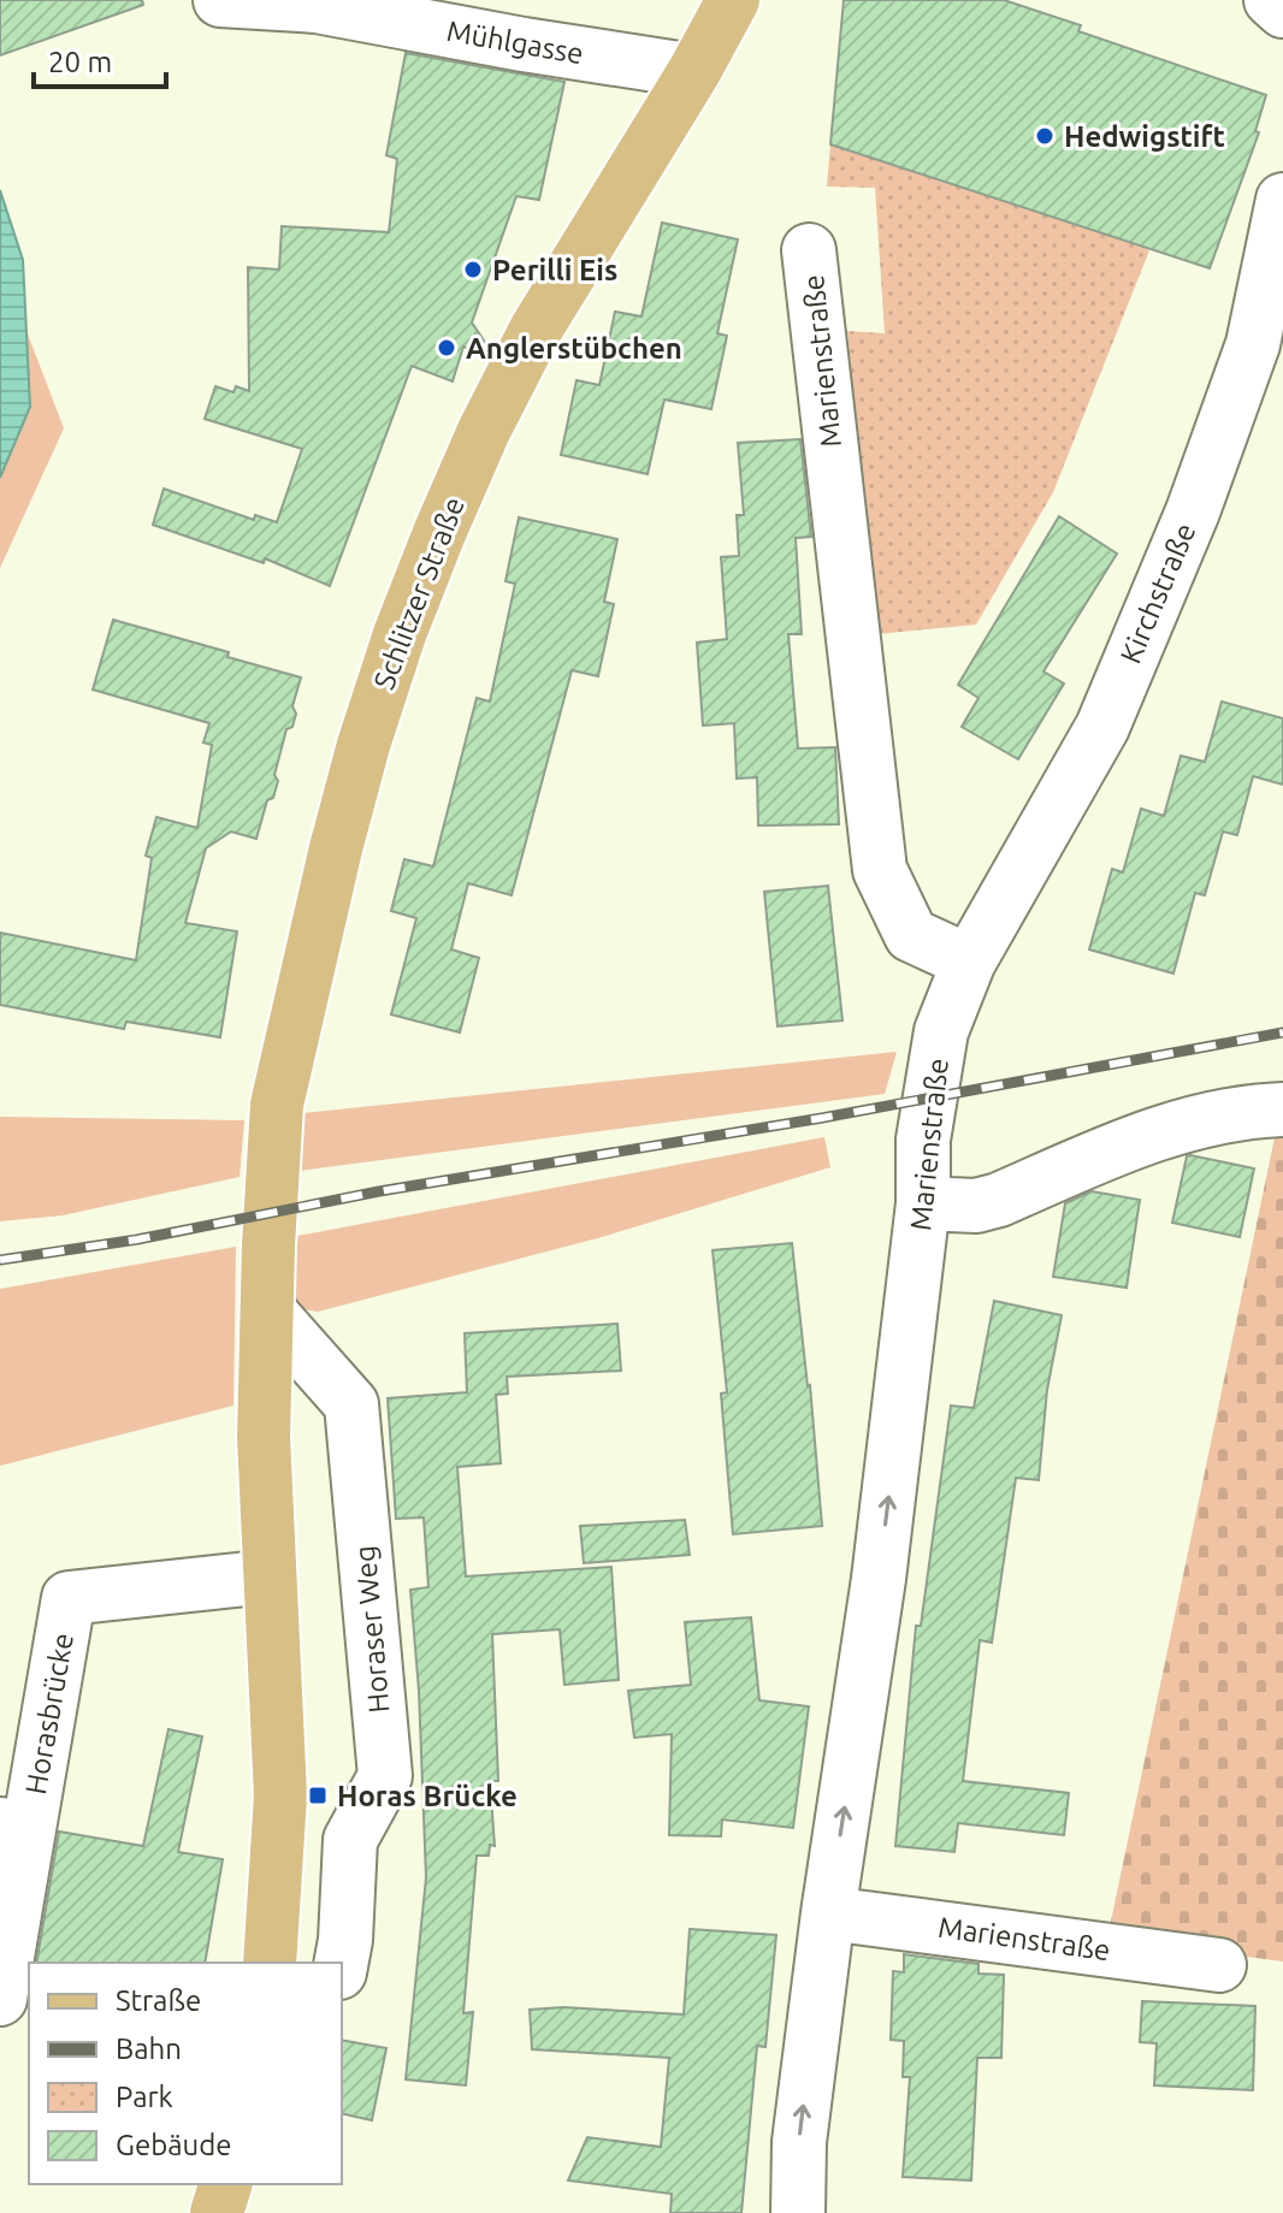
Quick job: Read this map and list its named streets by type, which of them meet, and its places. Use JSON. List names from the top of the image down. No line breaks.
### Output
{"streets":{"main road":["Schlitzer Straße"],"street":["Mühlgasse","Marienstraße","Kirchstraße","Horaser Weg","Horasbrücke"]},"crossings":[["Mühlgasse","Schlitzer Straße"],["Marienstraße","Kirchstraße"],["Schlitzer Straße","Horaser Weg"]],"one_way":["Marienstraße"],"places":{"other":["Hedwigstift","Perilli Eis","Anglerstübchen"],"transit":["Horas Brücke"]},"legend":["Straße","Bahn","Park","Gebäude"],"scale_bar":"20 m"}
